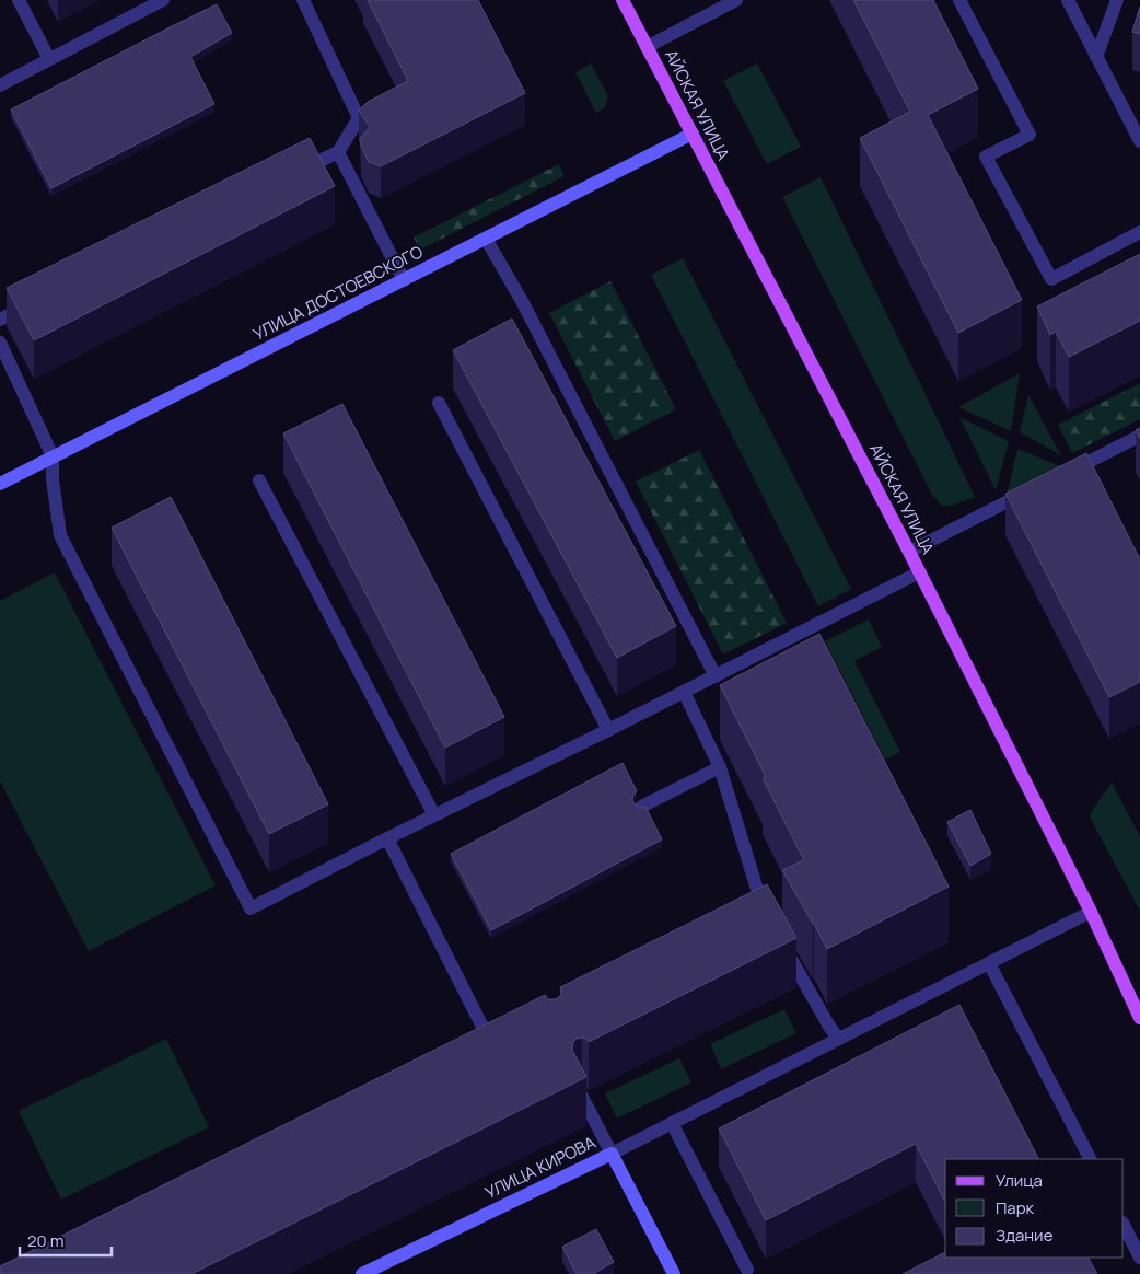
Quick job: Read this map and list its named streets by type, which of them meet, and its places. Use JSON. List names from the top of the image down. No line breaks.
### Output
{"streets":{"main road":["АЙСКАЯ УЛИЦА"],"street":["УЛИЦА ДОСТОЕВСКОГО","УЛИЦА КИРОВА"]},"crossings":[["АЙСКАЯ УЛИЦА","УЛИЦА ДОСТОЕВСКОГО"]],"legend":["Улица","Парк","Здание"],"scale_bar":"20 m"}
